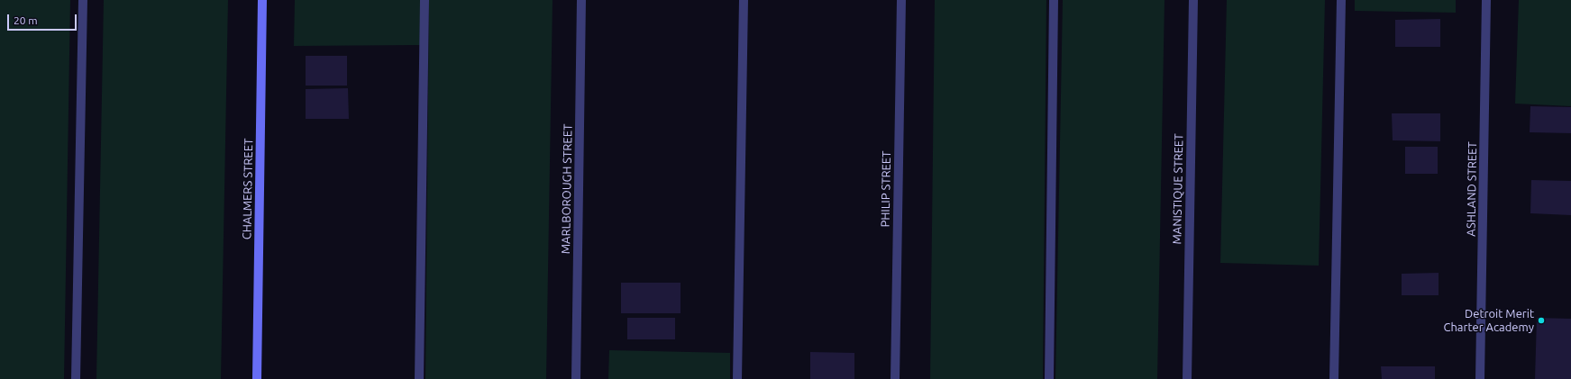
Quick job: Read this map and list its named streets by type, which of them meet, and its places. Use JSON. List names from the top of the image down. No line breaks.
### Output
{"streets":{"street":["CHALMERS STREET","MARLBOROUGH STREET","PHILIP STREET","MANISTIQUE STREET","ASHLAND STREET"]},"places":["Detroit Merit Charter Academy"],"scale_bar":"20 m"}
